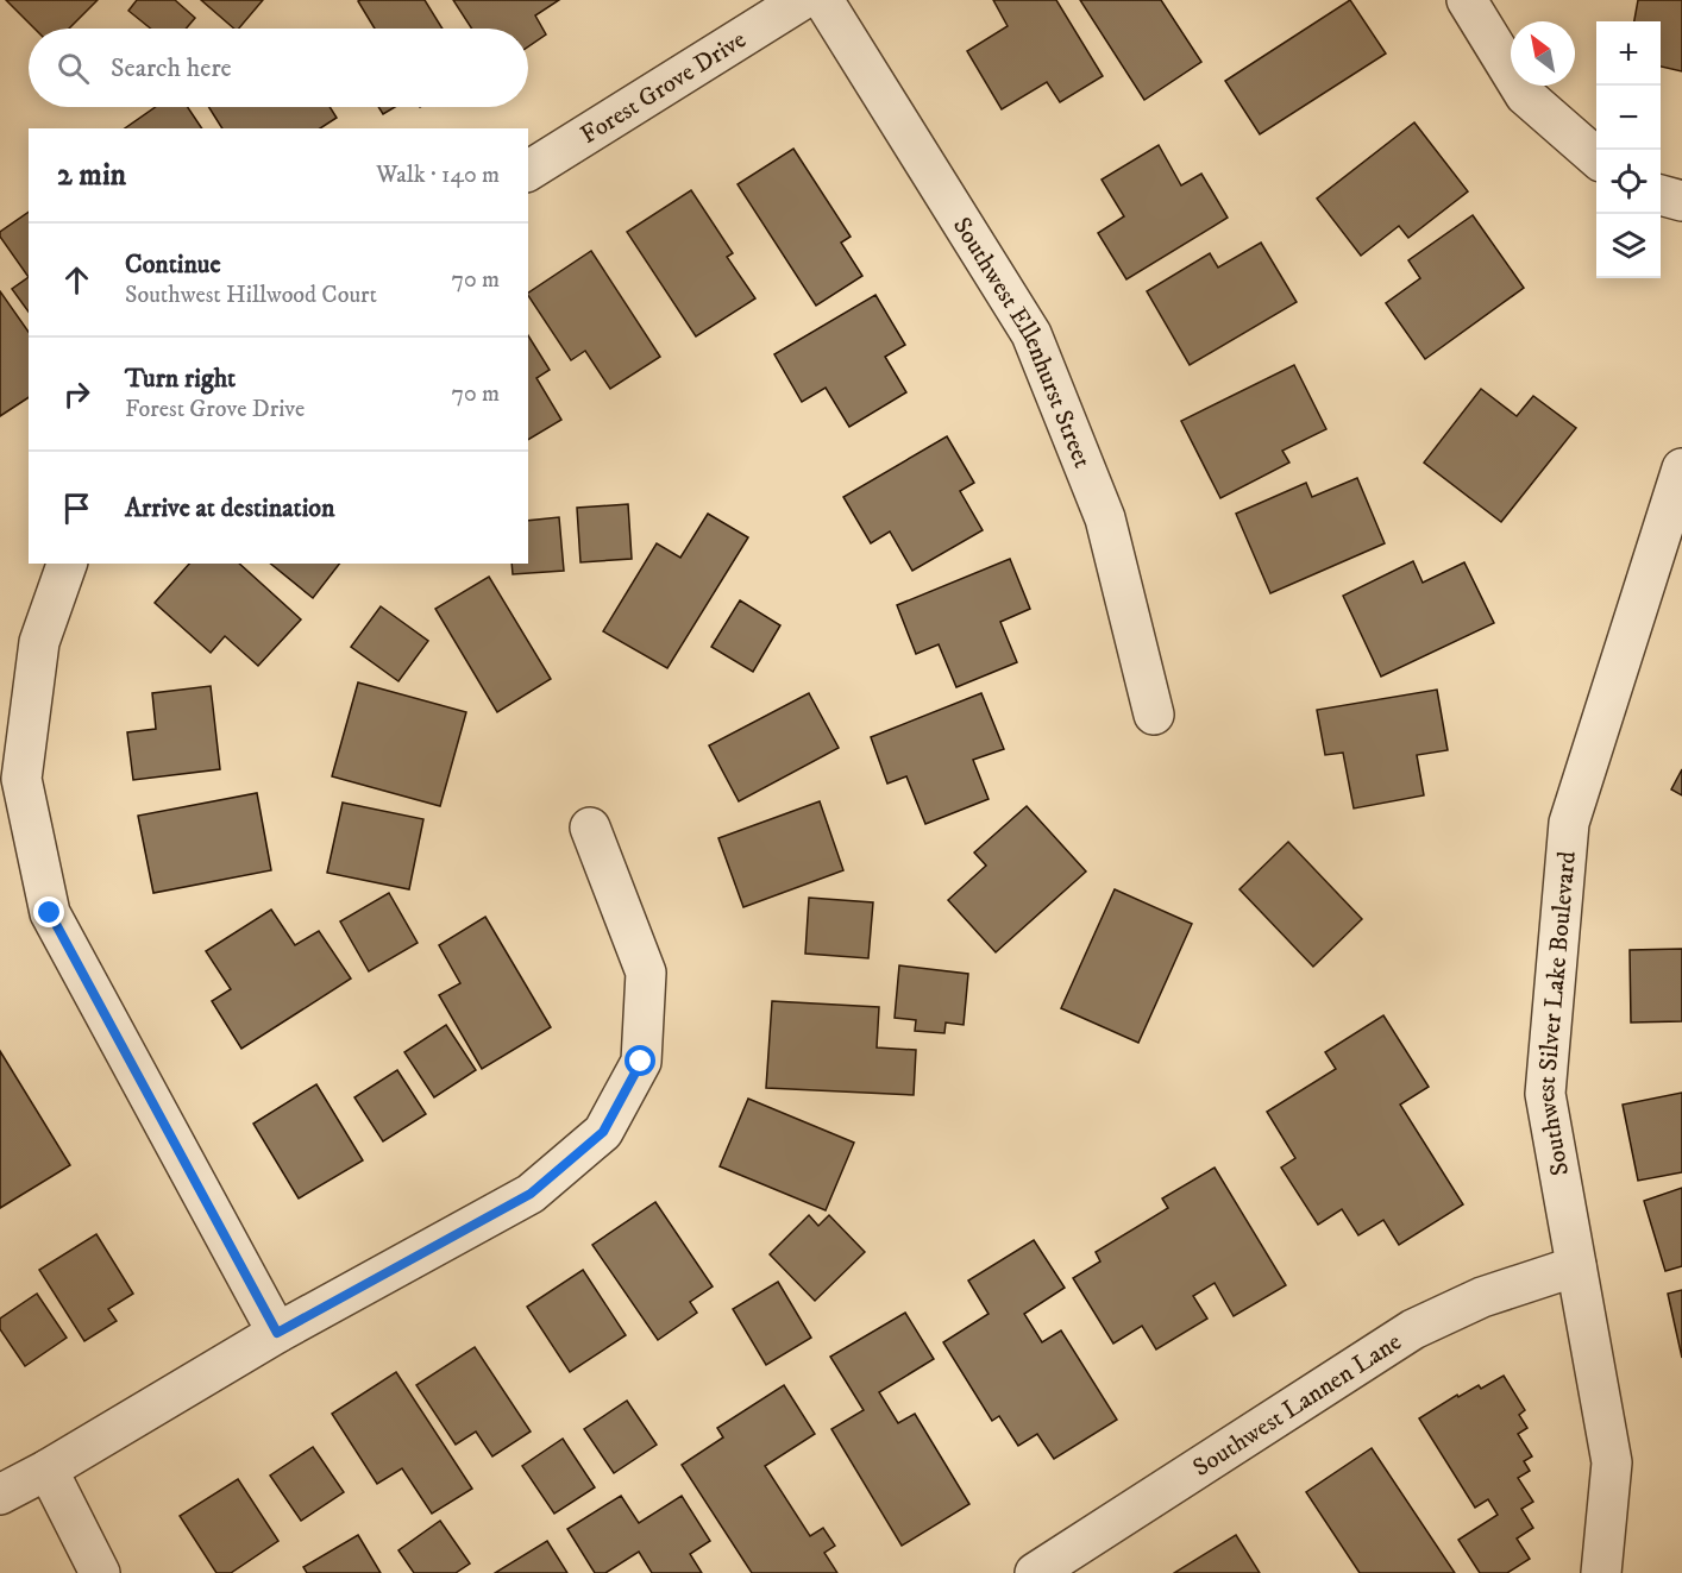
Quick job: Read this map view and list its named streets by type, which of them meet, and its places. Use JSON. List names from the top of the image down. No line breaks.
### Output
{"streets":{"street":["Forest Grove Drive","Southwest Ellenhurst Street","Southwest Silver Lake Boulevard","Southwest Lannen Lane"]},"crossings":[["Southwest Silver Lake Boulevard","Southwest Lannen Lane"]],"north":"top left","page":{"map_buttons":["+","−"],"search":"Search here","heading":["2 min","Walk · 140 m"],"list":[["Continue","Southwest Hillwood Court","70 m"],["Turn right","Forest Grove Drive","70 m"],"Arrive at destination"]}}
